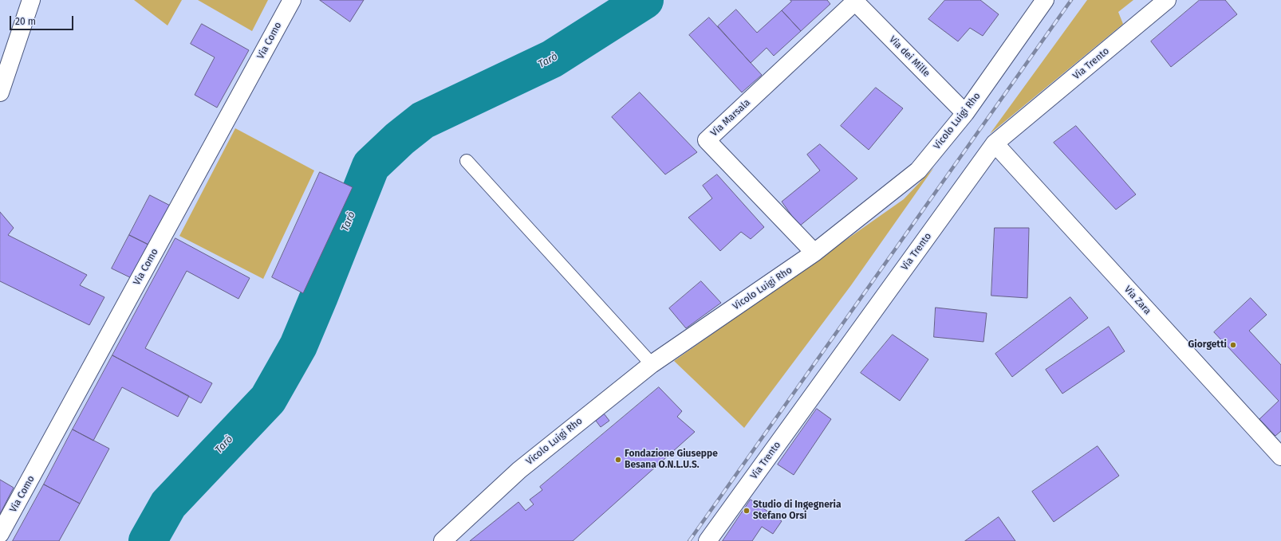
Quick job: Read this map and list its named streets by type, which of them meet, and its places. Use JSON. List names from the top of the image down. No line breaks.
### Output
{"streets":{"street":["Via Como","Via dei Mille","Via Trento","Via Marsala","Vicolo Luigi Rho","Via Zara"]},"crossings":[["Via dei Mille","Via Marsala"],["Via dei Mille","Vicolo Luigi Rho"],["Via Trento","Via Zara"],["Via Marsala","Vicolo Luigi Rho"]],"water":["Tarò"],"places":["Giorgetti","Fondazione Giuseppe Besana O.N.L.U.S.","Studio di Ingegneria Stefano Orsi"],"scale_bar":"20 m"}
